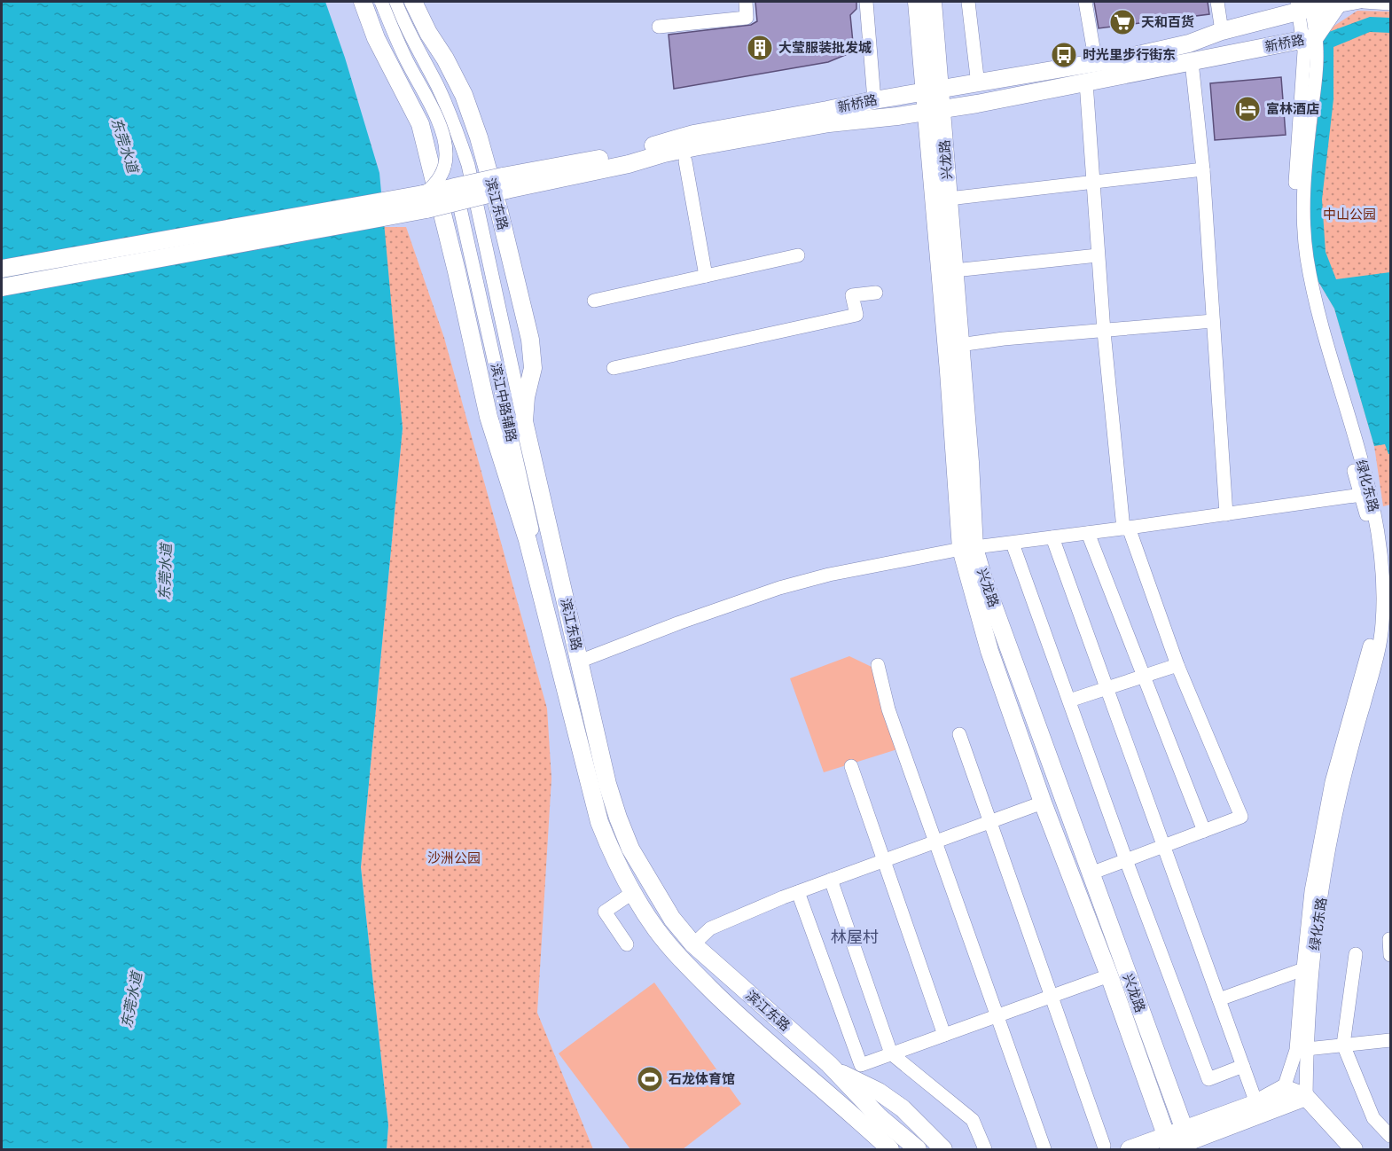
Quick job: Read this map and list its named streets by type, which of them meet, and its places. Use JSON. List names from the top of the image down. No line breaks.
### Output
{"streets":{"main road":["新桥路","兴龙路","滨江东路"],"street":["滨江中路辅路","绿化东路"]},"crossings":[["新桥路","兴龙路"],["新桥路","滨江中路辅路"],["新桥路","绿化东路"],["滨江东路","滨江中路辅路"]],"districts":["林屋村"],"water":["东莞水道"],"parks":["中山公园","沙洲公园"],"places":{"supermarket":["天和百货"],"building":["大莹服装批发城"],"bus stop":["时光里步行街东"],"hotel":["富林酒店"],"sports":["石龙体育馆"]}}
